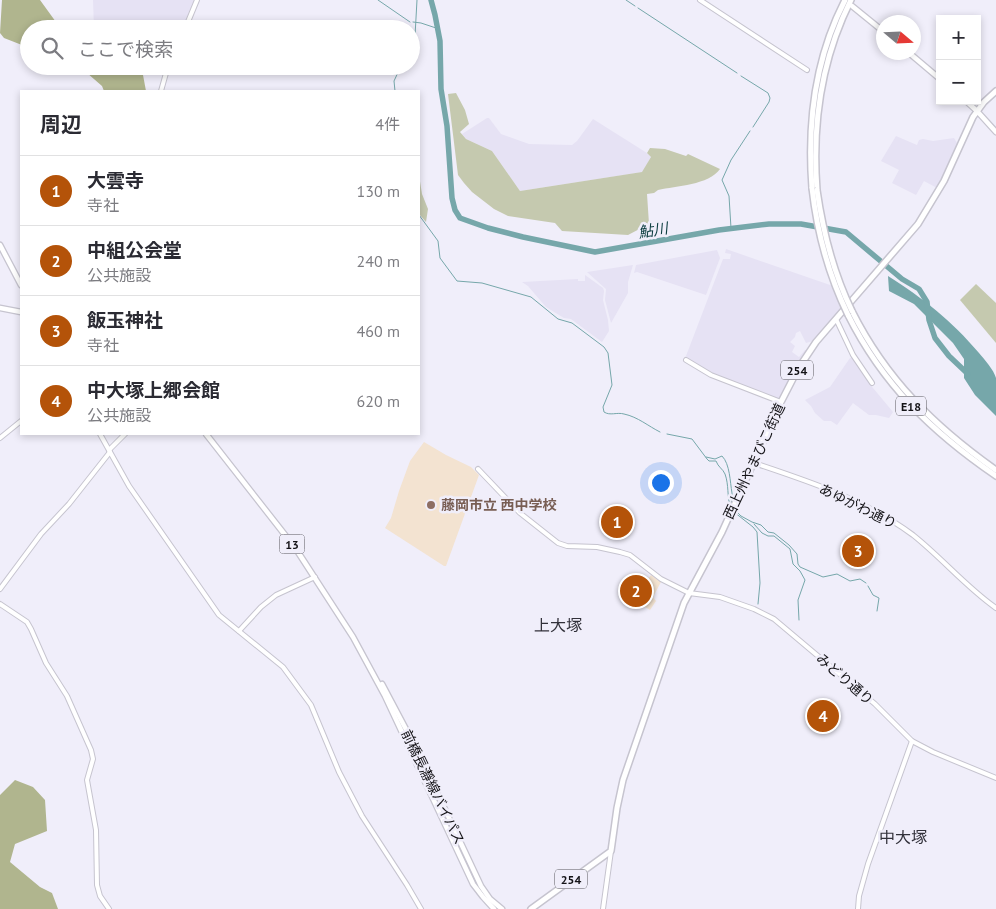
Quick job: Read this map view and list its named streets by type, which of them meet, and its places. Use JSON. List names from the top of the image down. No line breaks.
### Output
{"streets":{"highway":["254","E18","西上州やまびこ街道"],"main road":["13","前橋長瀞線バイパス"],"street":["あゆがわ通り","みどり通り"]},"crossings":[["254","西上州やまびこ街道"],["西上州やまびこ街道","あゆがわ通り"],["西上州やまびこ街道","みどり通り"]],"districts":["上大塚","中大塚"],"water":["鮎川"],"places":["藤岡市立 西中学校"],"north":"right","page":{"map_buttons":["+","−"],"search":"ここで検索","heading":["周辺","4件"],"list":[{"mark":"1","name":"大雲寺","note":"寺社","value":"130 m"},{"mark":"2","name":"中組公会堂","note":"公共施設","value":"240 m"},{"mark":"3","name":"飯玉神社","note":"寺社","value":"460 m"},{"mark":"4","name":"中大塚上郷会館","note":"公共施設","value":"620 m"}],"pins":["1","3","2","4"]}}
